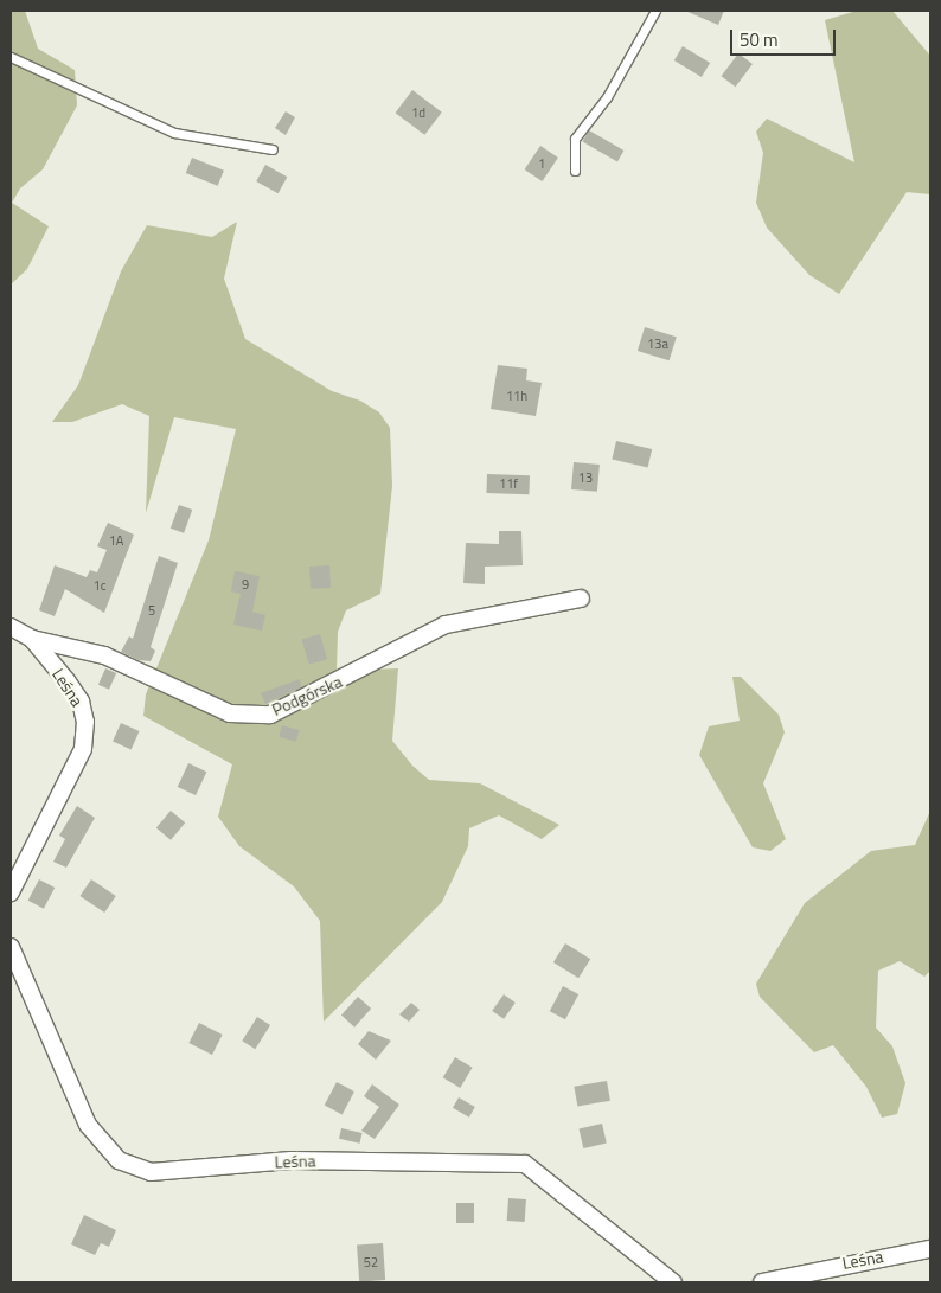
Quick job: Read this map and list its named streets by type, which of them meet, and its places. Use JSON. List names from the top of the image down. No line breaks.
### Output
{"streets":{"street":["Leśna","Podgórska"]},"crossings":[["Leśna","Podgórska"]],"house_numbers":["1d","1","13a","11h","13","11f","1A","9","1c","5","52"],"scale_bar":"50 m"}
